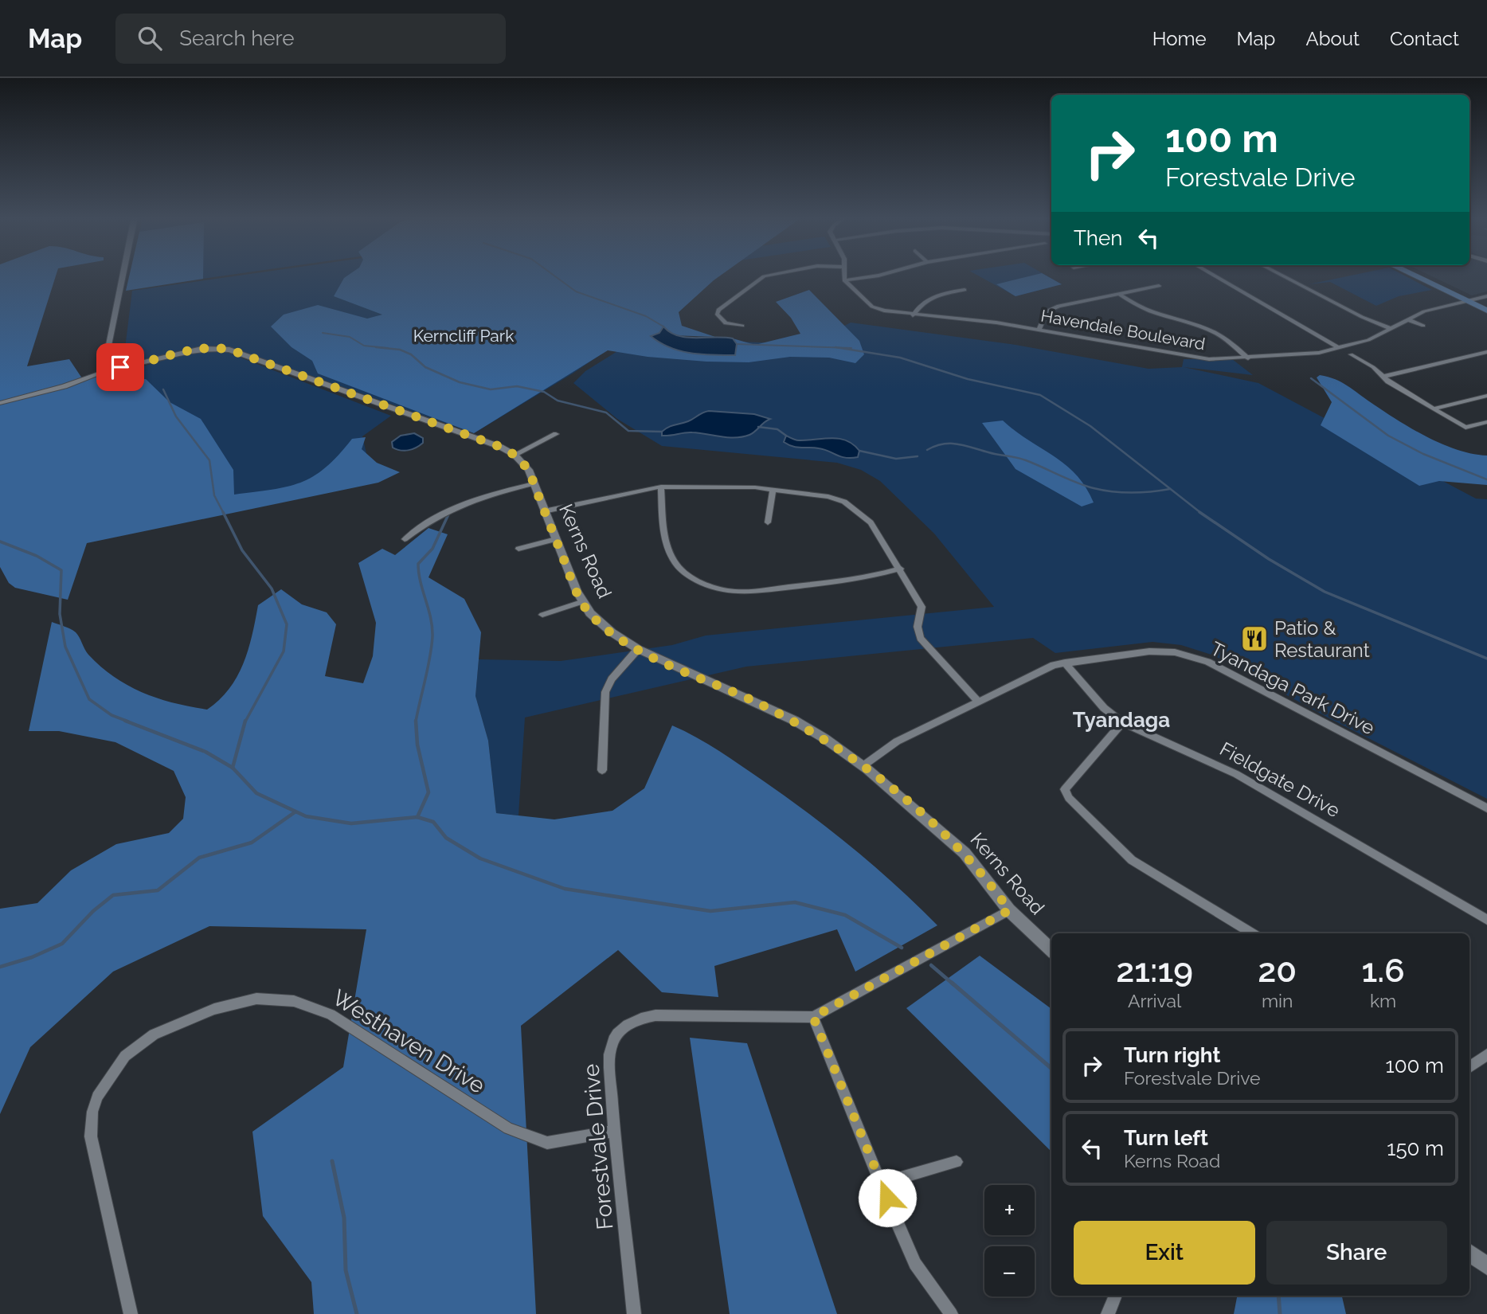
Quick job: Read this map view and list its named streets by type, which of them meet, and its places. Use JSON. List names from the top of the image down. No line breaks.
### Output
{"streets":{"street":["Havendale Boulevard","Kerns Road","Tyandaga Park Drive","Fieldgate Drive","Westhaven Drive","Forestvale Drive"]},"crossings":[["Kerns Road","Tyandaga Park Drive"],["Kerns Road","Forestvale Drive"],["Tyandaga Park Drive","Fieldgate Drive"],["Westhaven Drive","Forestvale Drive"]],"districts":["Tyandaga"],"parks":["Kerncliff Park"],"places":{"restaurant":["Patio & Restaurant"]},"page":{"header":"Map","search":"Search here","nav":["Home","Map","About","Contact"],"turn":["100 m","Forestvale Drive"],"then":"Then","eta":["21:19","Arrival","20","min","1.6","km"],"list":[{"name":"Turn right","note":"Forestvale Drive","value":"100 m"},{"name":"Turn left","note":"Kerns Road","value":"150 m"}],"map_buttons":["+","−"],"buttons":["Exit","Share"]}}
